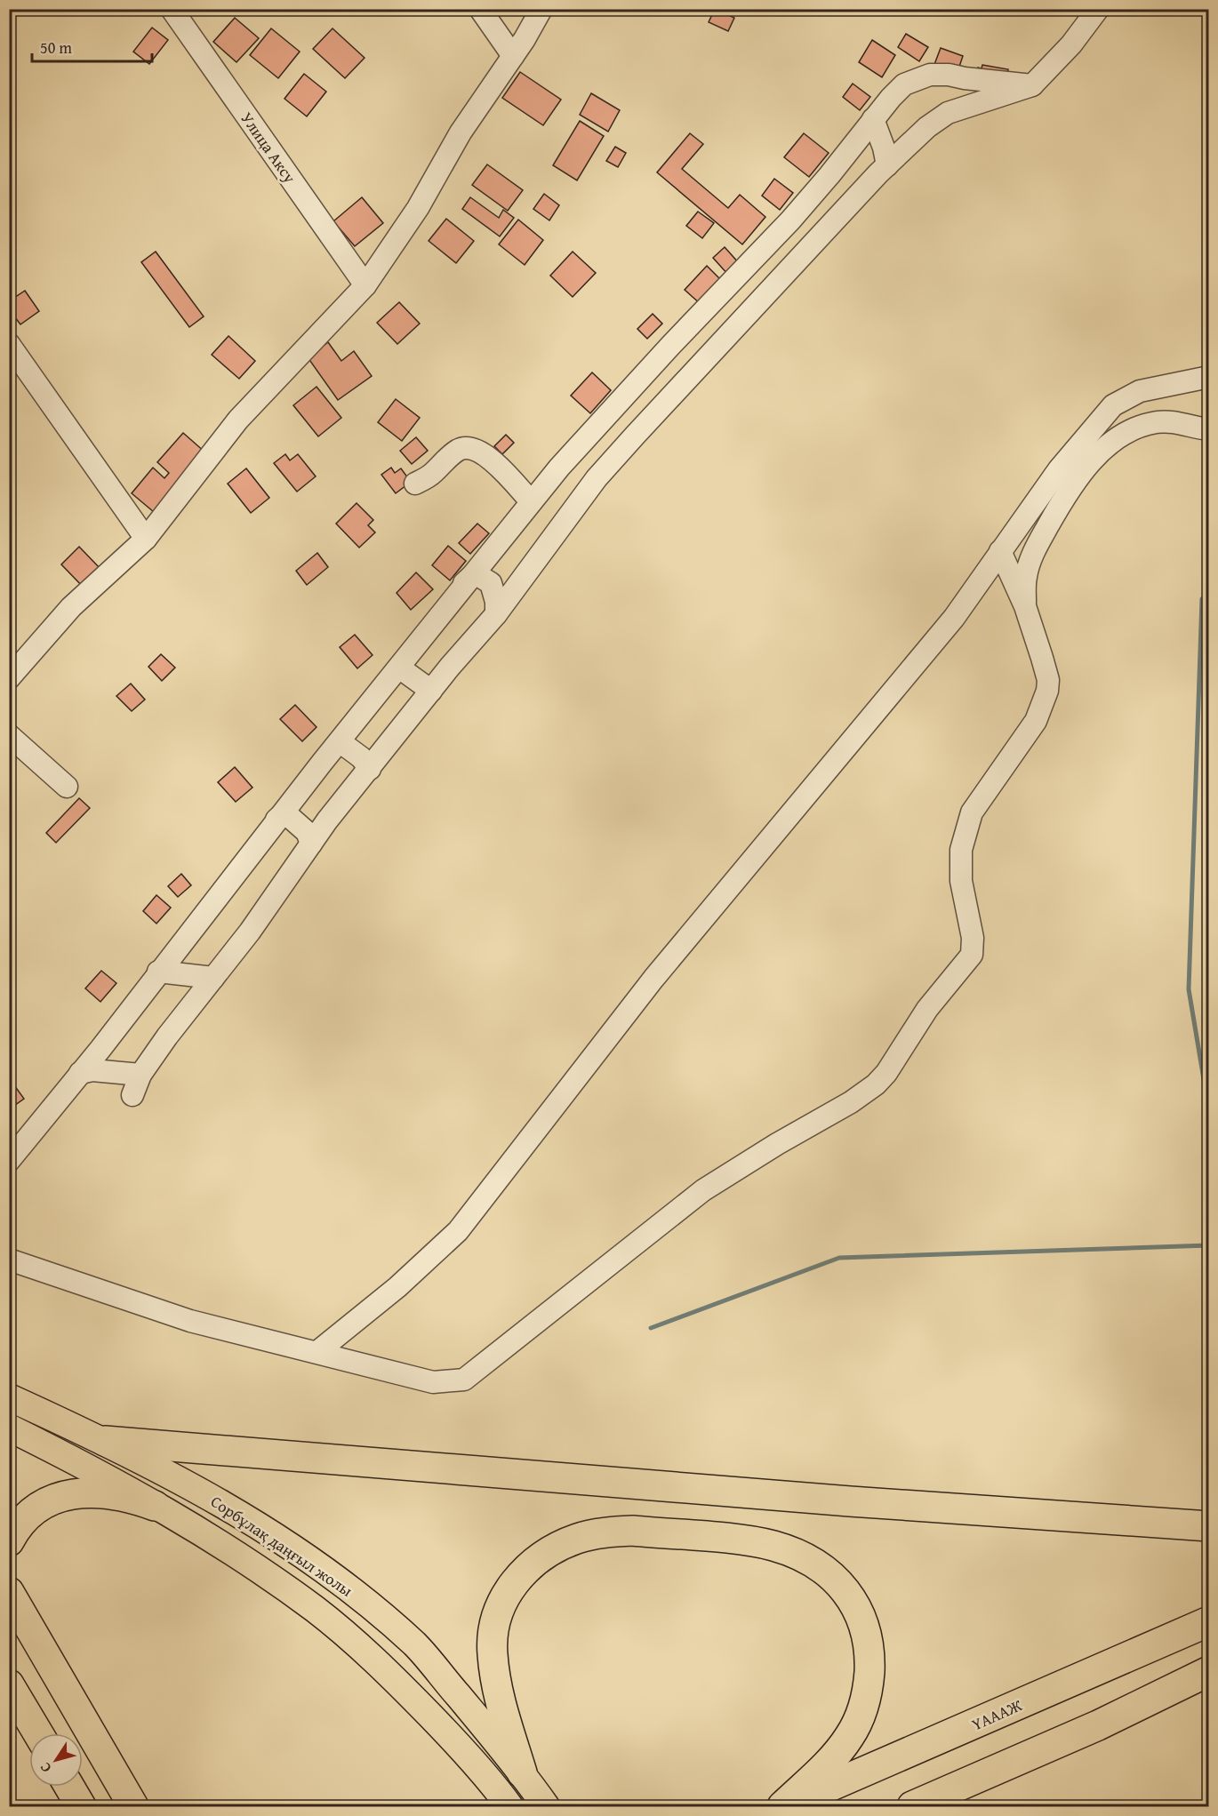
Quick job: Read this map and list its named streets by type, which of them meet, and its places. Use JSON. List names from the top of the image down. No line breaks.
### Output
{"streets":{"highway":["ҮАААЖ"],"main road":["Сорбұлақ даңғыл жолы"],"street":["Улица Аксу"]},"scale_bar":"50 m","north":"bottom left"}
